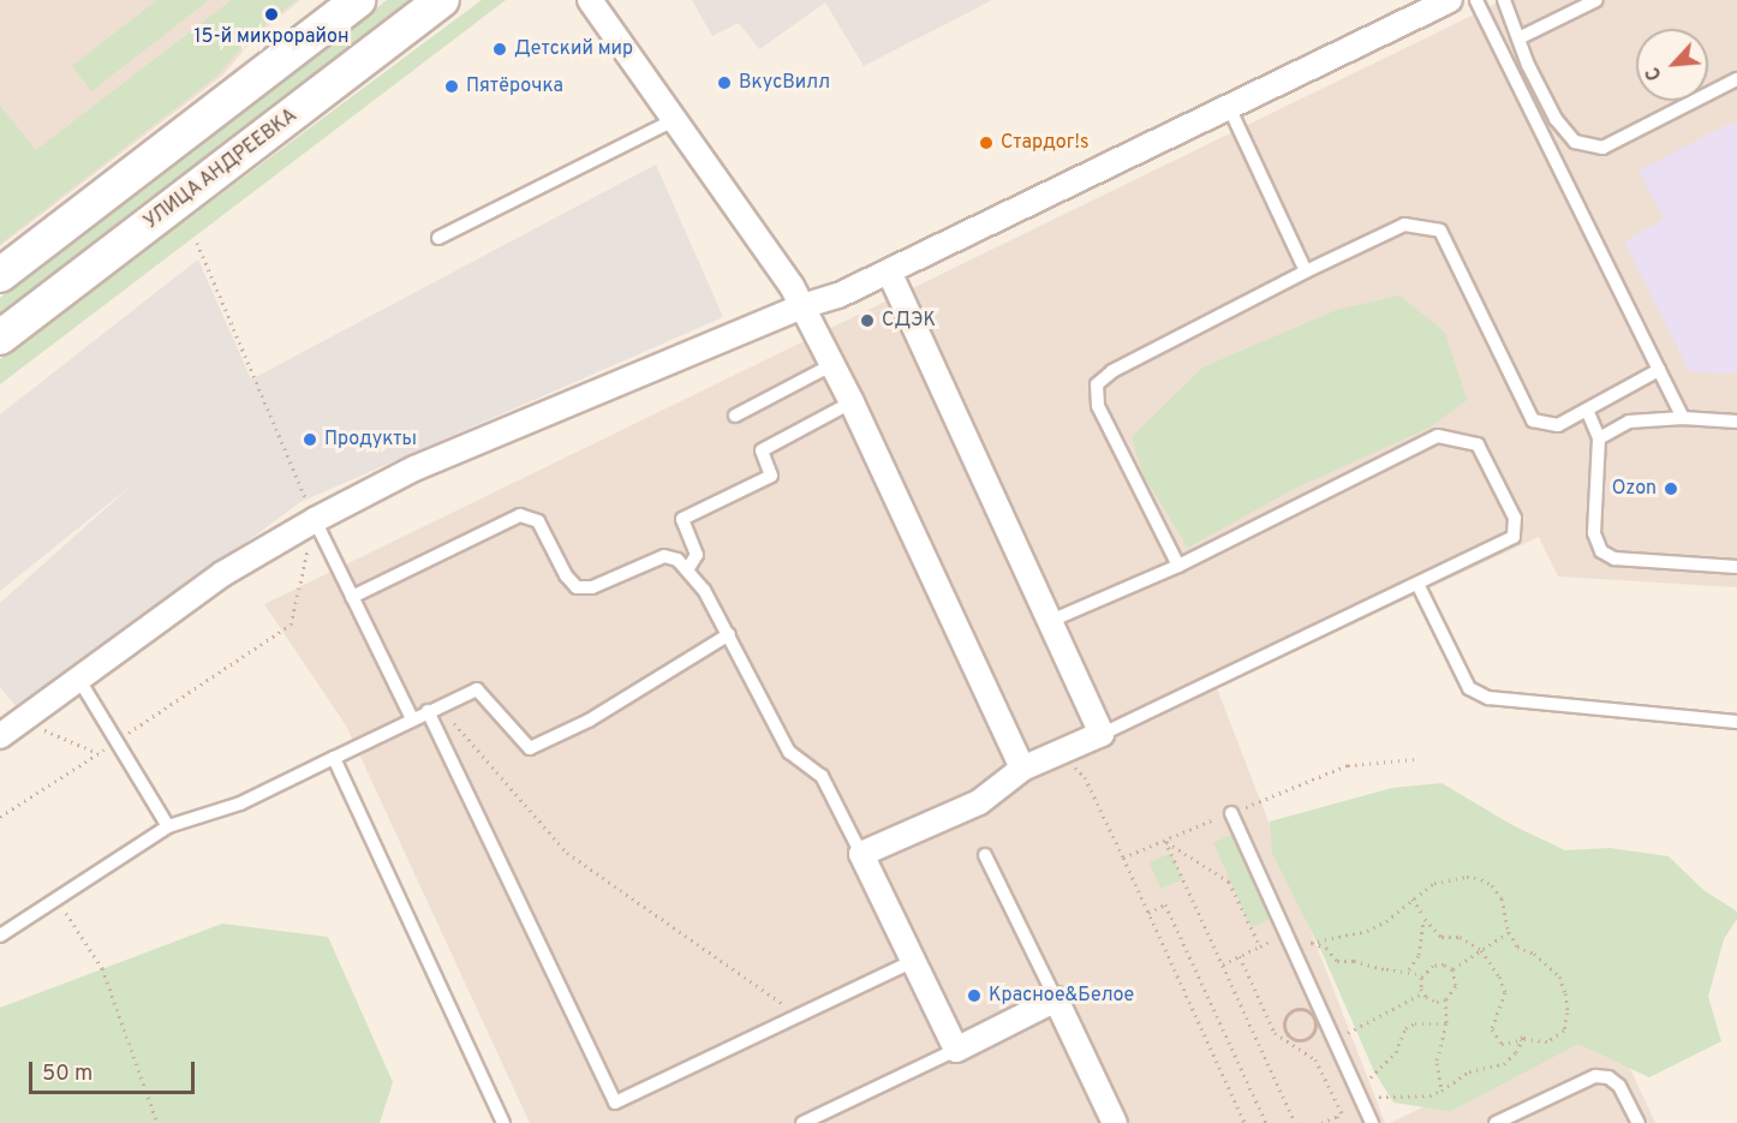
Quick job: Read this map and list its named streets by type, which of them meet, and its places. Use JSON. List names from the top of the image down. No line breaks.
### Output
{"streets":{"main road":["УЛИЦА АНДРЕЕВКА"]},"places":["15-й микрорайон","Детский мир","ВкусВилл","Пятёрочка","Стардог!s","СДЭК","Продукты","Ozon","Красное&Белое"],"scale_bar":"50 m","north":"bottom left"}
